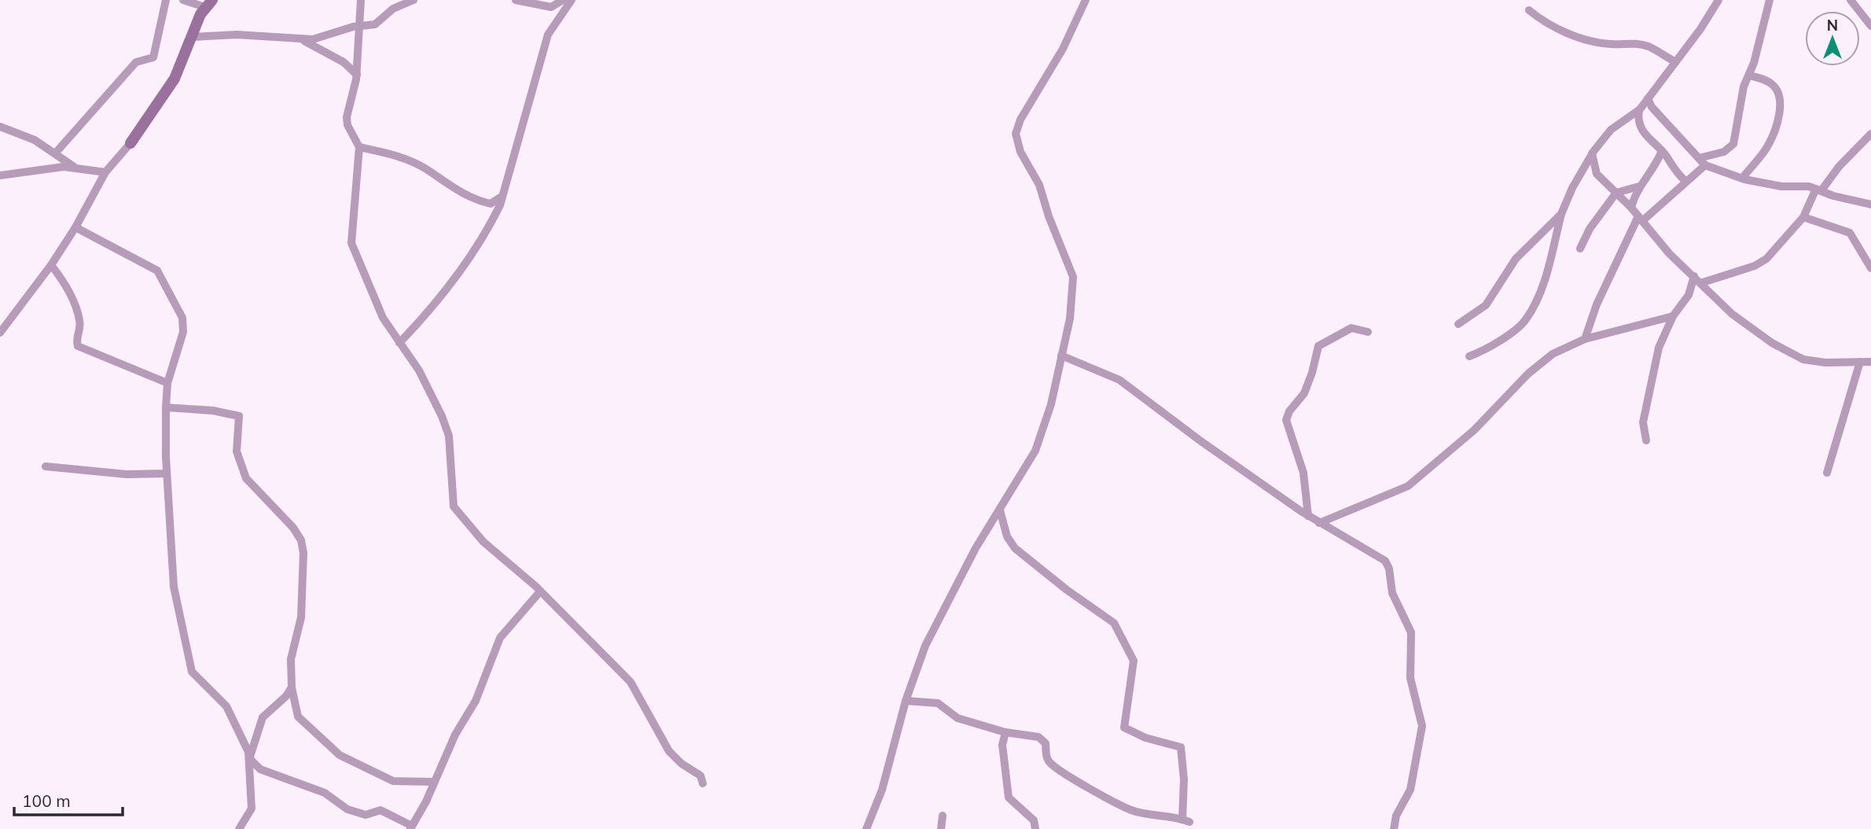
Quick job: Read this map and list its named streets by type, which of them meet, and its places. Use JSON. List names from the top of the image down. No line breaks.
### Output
{"scale_bar":"100 m","north":"top"}
